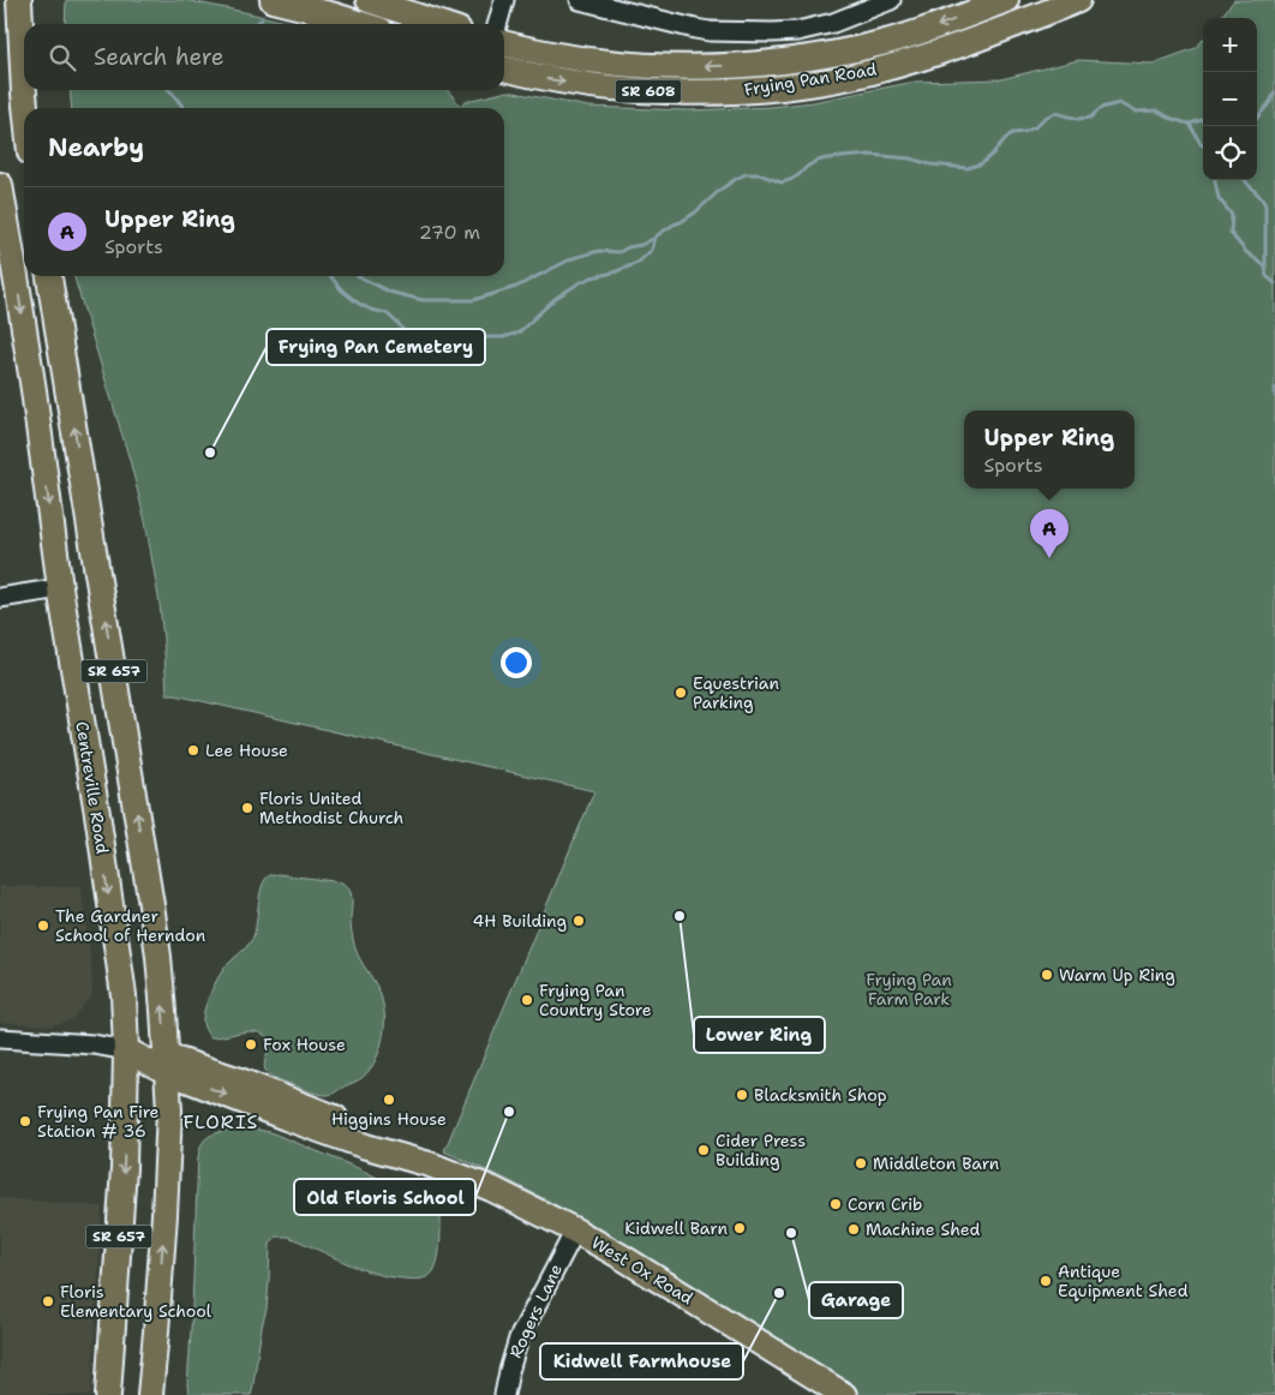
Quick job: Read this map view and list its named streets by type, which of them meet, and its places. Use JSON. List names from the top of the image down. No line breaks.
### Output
{"streets":{"main road":["Frying Pan Road","SR 608","SR 657","Centreville Road","West Ox Road"],"street":["Rogers Lane"]},"crossings":[["SR 657","West Ox Road"],["Centreville Road","West Ox Road"],["West Ox Road","Rogers Lane"]],"districts":["FLORIS"],"parks":["Frying Pan Farm Park"],"places":["Frying Pan Cemetery","Equestrian Parking","Lee House","Floris United Methodist Church","Lower Ring","4H Building","The Gardner School of Herndon","Warm Up Ring","Frying Pan Country Store","Fox House","Blacksmith Shop","Higgins House","Old Floris School","Frying Pan Fire Station # 36","Cider Press Building","Middleton Barn","Corn Crib","Kidwell Barn","Machine Shed","Garage","Antique Equipment Shed","Kidwell Farmhouse","Floris Elementary School"],"page":{"map_buttons":["+","−"],"search":"Search here","heading":"Nearby","list":[{"mark":"A","name":"Upper Ring","note":"Sports","value":"270 m"}],"popup":["Upper Ring","Sports"],"pins":"A"}}
